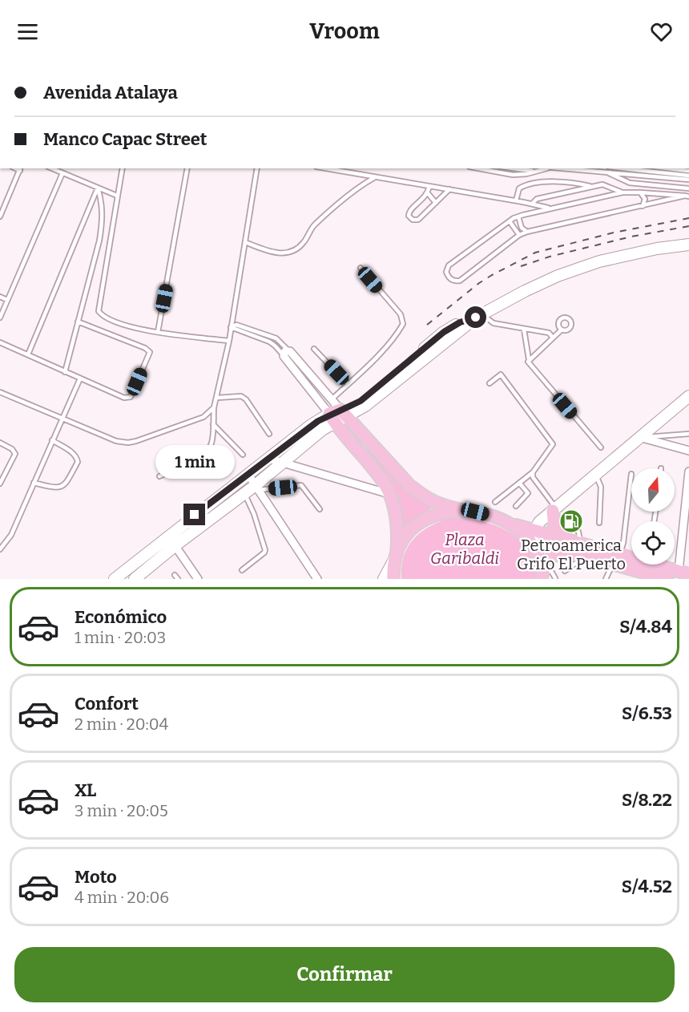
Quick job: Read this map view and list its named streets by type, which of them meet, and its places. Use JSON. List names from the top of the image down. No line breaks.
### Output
{"parks":["Plaza Garibaldi"],"places":{"fuel station":["Petroamerica Grifo El Puerto"]},"north":"top","page":{"header":"Vroom","banner":["Avenida Atalaya","Manco Capac Street"],"bubble":"1 min","list":[{"name":"Económico","note":"1 min · 20:03","value":"S/4.84"},{"name":"Confort","note":"2 min · 20:04","value":"S/6.53"},{"name":"XL","note":"3 min · 20:05","value":"S/8.22"},{"name":"Moto","note":"4 min · 20:06","value":"S/4.52"}],"buttons":"Confirmar"}}
